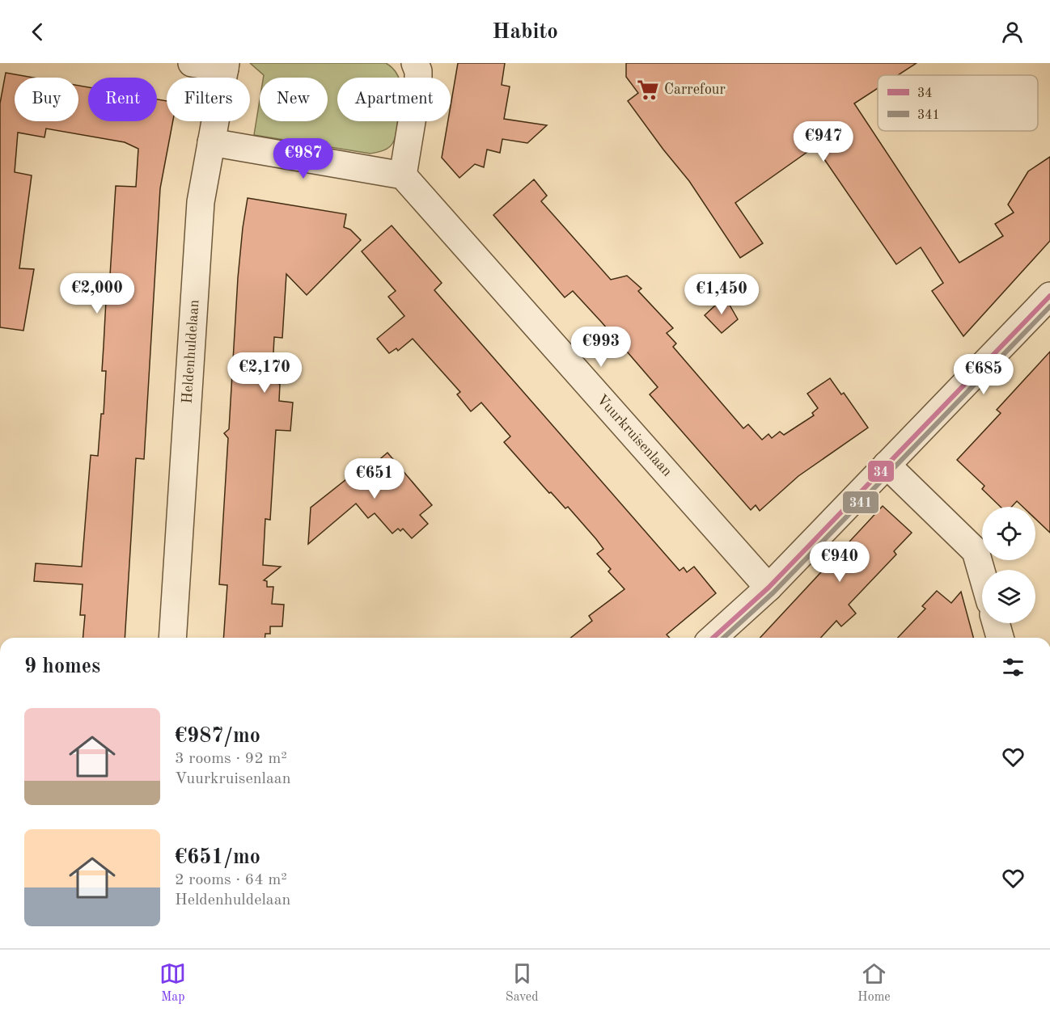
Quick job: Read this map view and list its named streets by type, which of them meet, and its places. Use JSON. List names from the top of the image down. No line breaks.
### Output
{"streets":{"street":["Heldenhuldelaan","Vuurkruisenlaan"]},"places":{"supermarket":["Carrefour"]},"lines":["transit line 34","transit line 341"],"legend":["34","341"],"page":{"header":"Habito","chip":["Buy","Rent","Filters","New","Apartment"],"price":["€947","€987","€2,000","€1,450","€993","€2,170","€685","€651","€940"],"heading":"9 homes","list":[{"name":"€987/mo","note":"3 rooms · 92 m² · Vuurkruisenlaan"},{"name":"€651/mo","note":"2 rooms · 64 m² · Heldenhuldelaan"}],"tabs":["Map","Saved","Home"]}}
